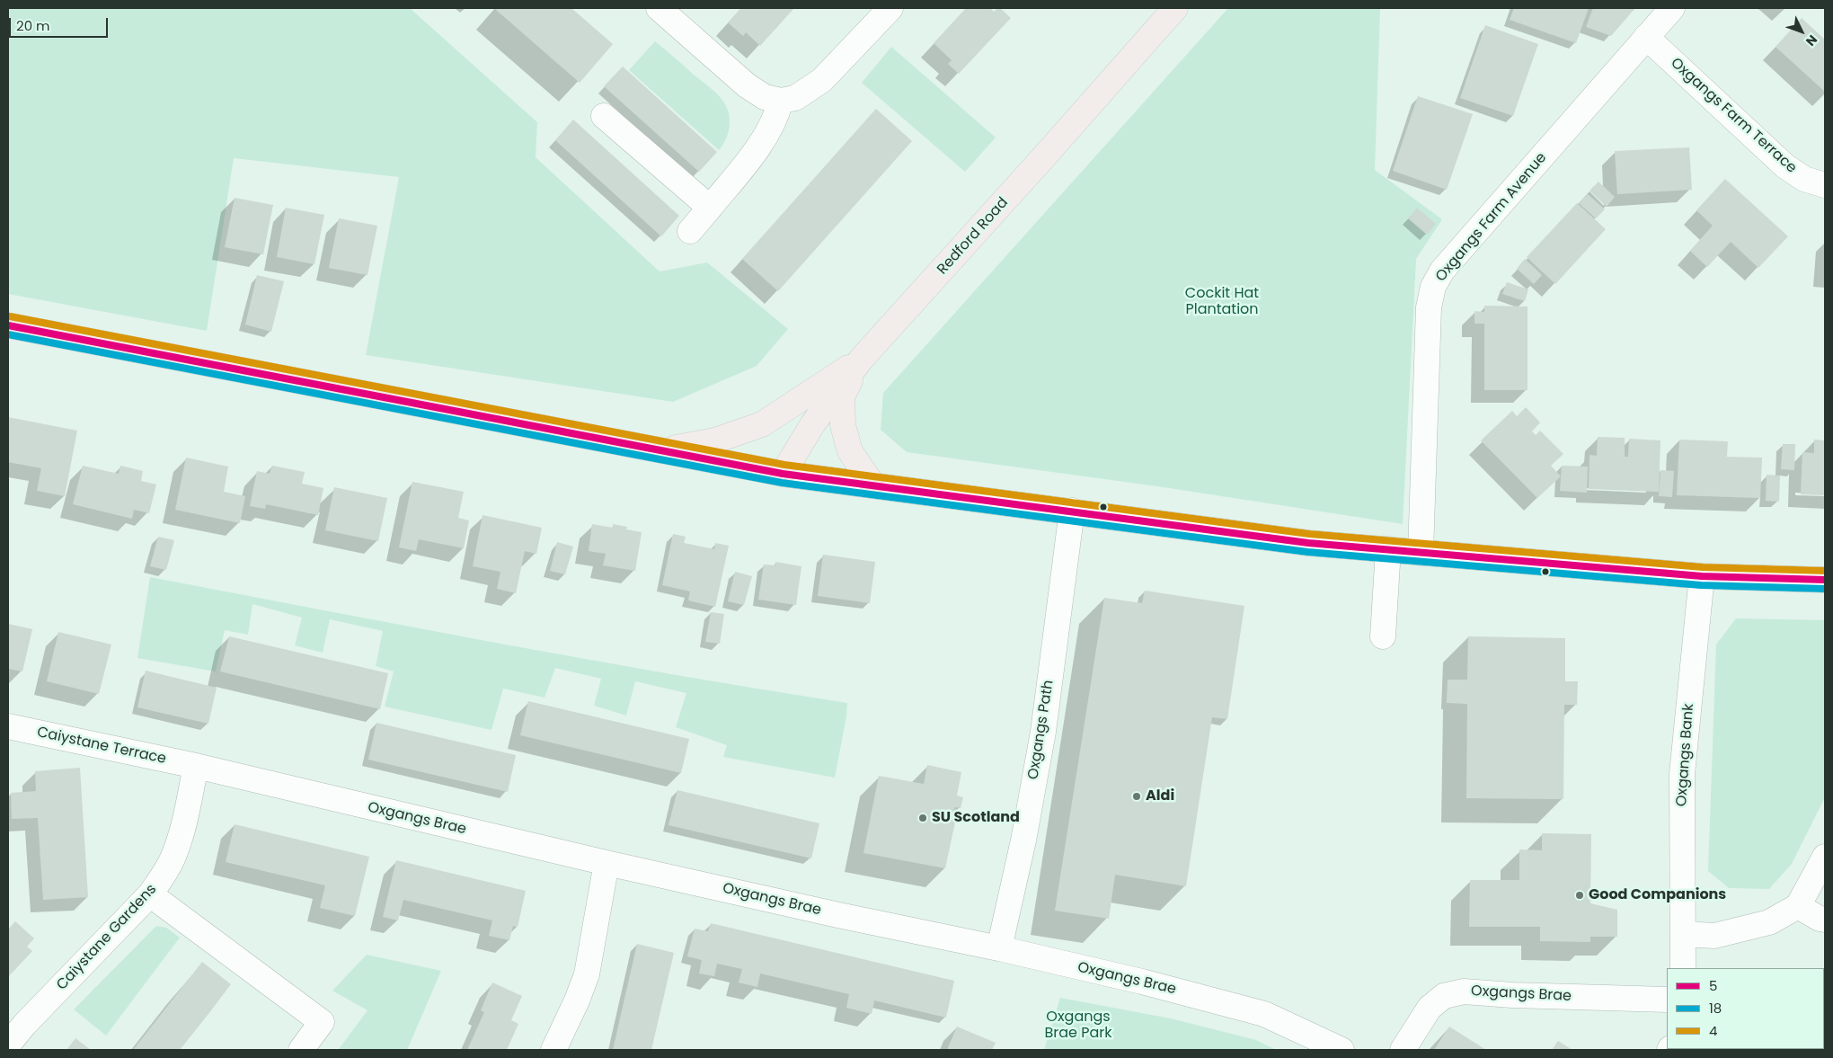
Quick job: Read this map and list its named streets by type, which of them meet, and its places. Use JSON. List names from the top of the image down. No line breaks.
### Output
{"streets":{"main road":["Redford Road"],"street":["Oxgangs Farm Terrace","Oxgangs Farm Avenue","Oxgangs Path","Caiystane Terrace","Oxgangs Bank","Oxgangs Brae","Caiystane Gardens"]},"crossings":[["Oxgangs Farm Terrace","Oxgangs Farm Avenue"],["Oxgangs Path","Oxgangs Brae"],["Caiystane Terrace","Oxgangs Brae"],["Caiystane Terrace","Caiystane Gardens"],["Oxgangs Brae","Caiystane Gardens"]],"parks":["Cockit Hat Plantation","Oxgangs Brae Park"],"places":["Aldi","SU Scotland","Good Companions"],"lines":["transit line 4","transit line 5","transit line 18"],"legend":["5","18","4"],"scale_bar":"20 m","north":"bottom right"}
